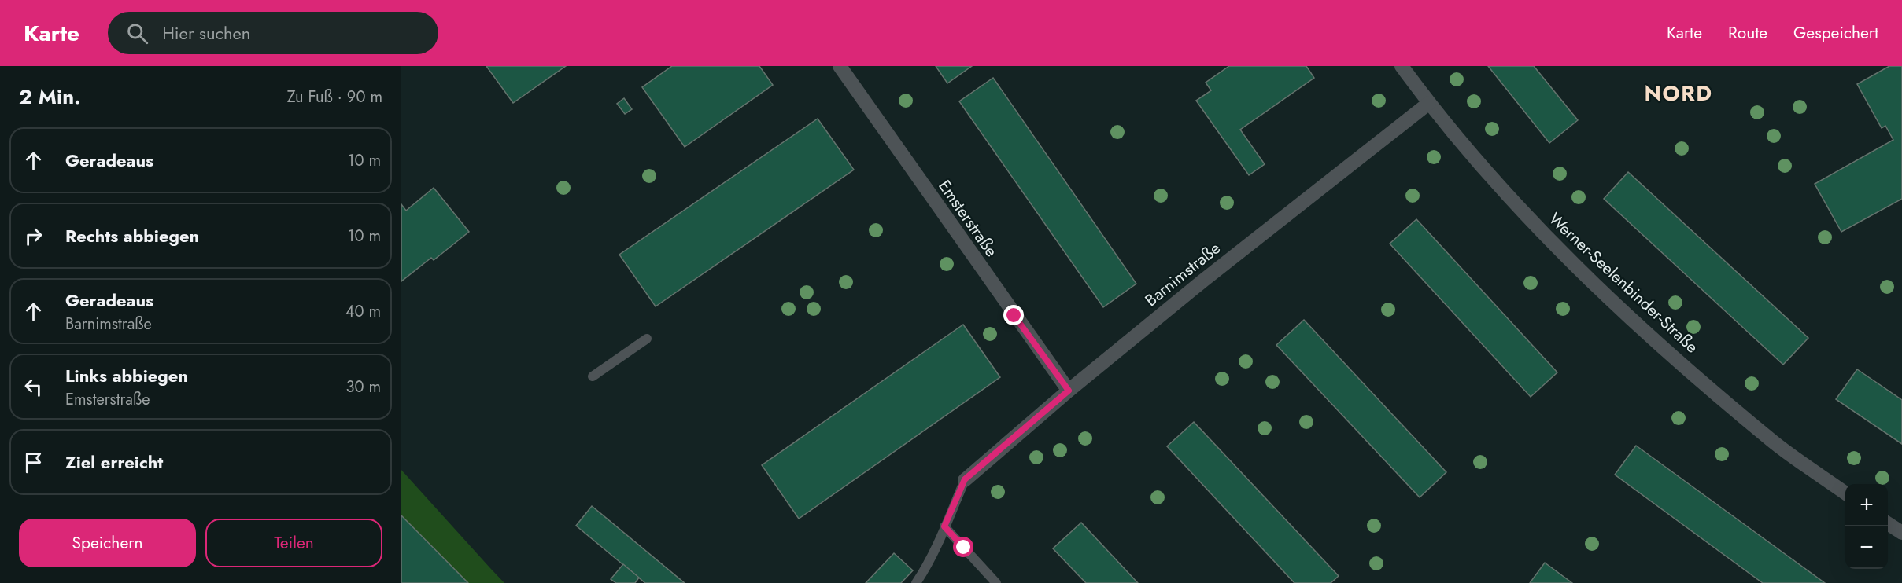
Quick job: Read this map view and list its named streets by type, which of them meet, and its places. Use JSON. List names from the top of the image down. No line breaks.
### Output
{"streets":{"street":["Emsterstraße","Barnimstraße","Werner-Seelenbinder-Straße"]},"crossings":[["Emsterstraße","Barnimstraße"],["Barnimstraße","Werner-Seelenbinder-Straße"]],"districts":["NORD"],"page":{"header":"Karte","search":"Hier suchen","nav":["Karte","Route","Gespeichert"],"heading":["2 Min.","Zu Fuß · 90 m"],"list":[["Geradeaus","10 m"],["Rechts abbiegen","10 m"],["Geradeaus","Barnimstraße","40 m"],["Links abbiegen","Emsterstraße","30 m"],"Ziel erreicht"],"map_buttons":["+","−"],"buttons":["Speichern","Teilen"]}}
